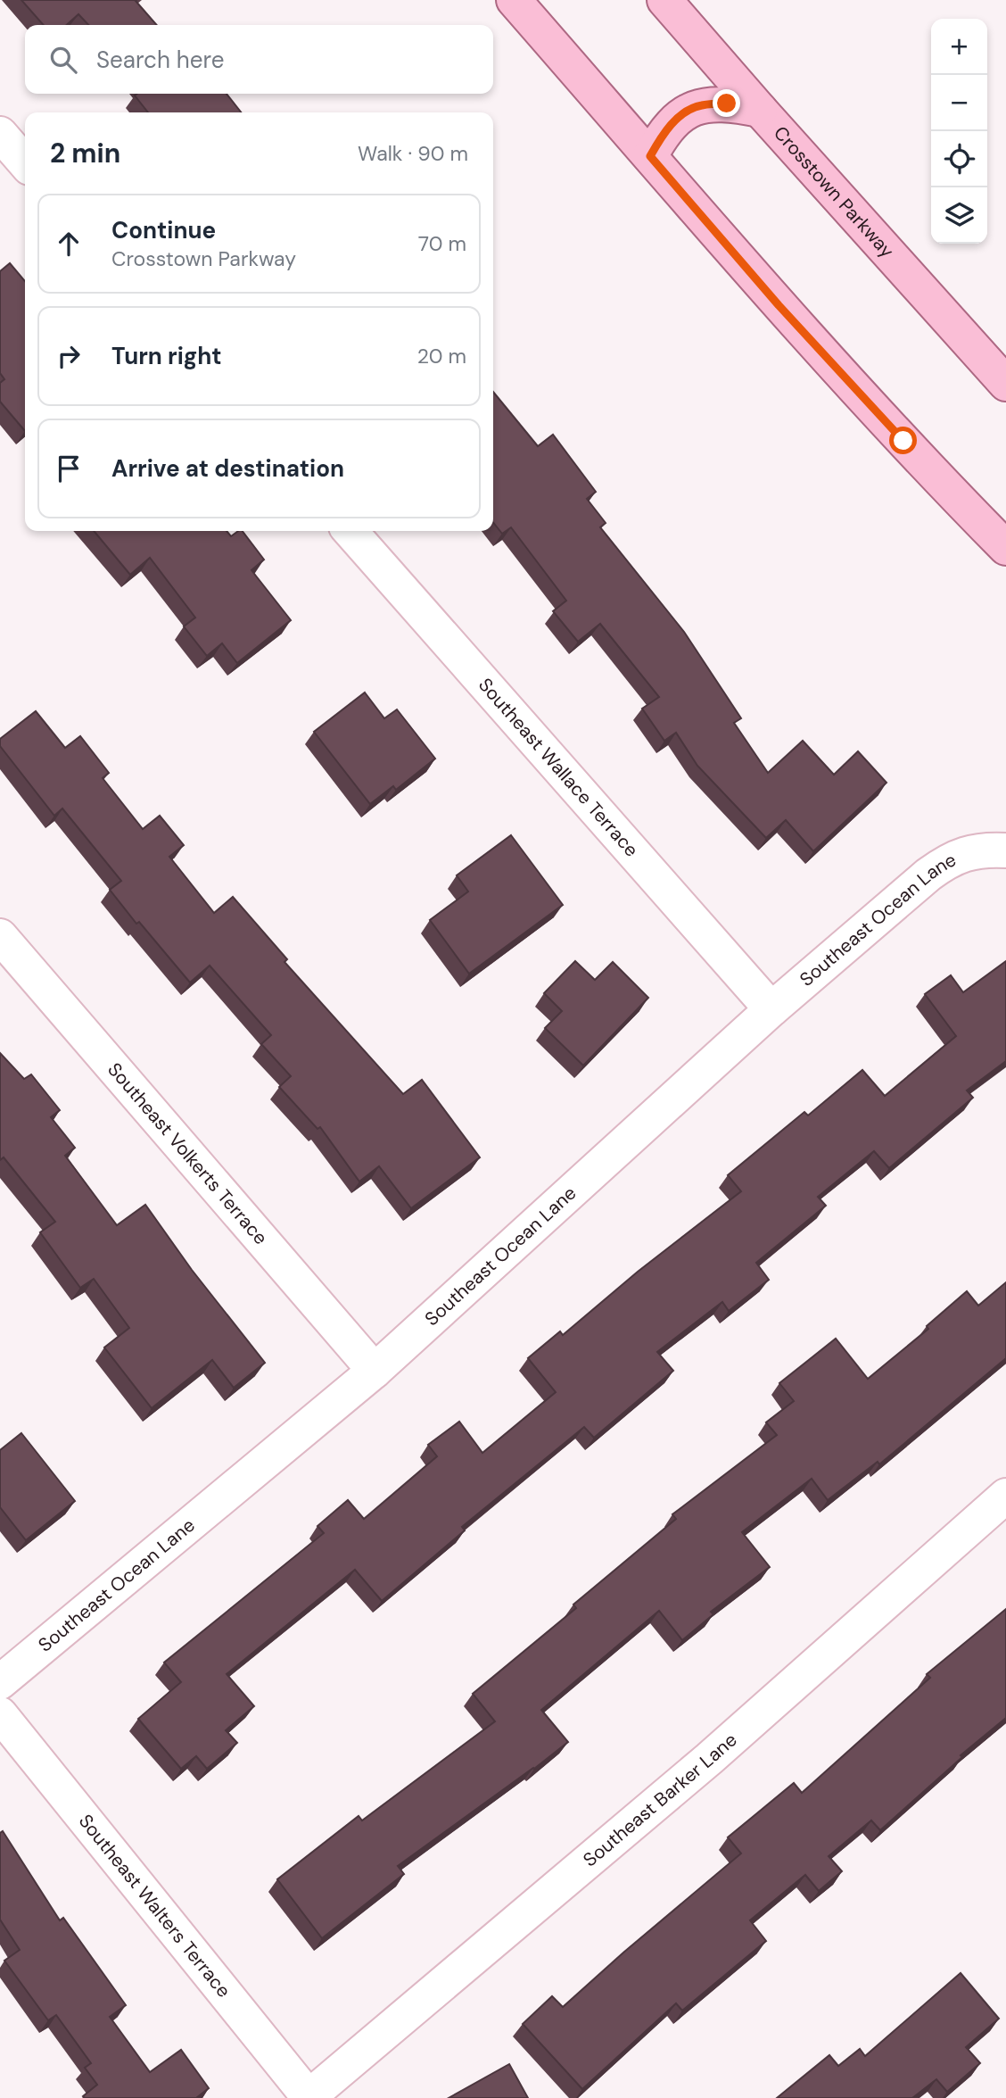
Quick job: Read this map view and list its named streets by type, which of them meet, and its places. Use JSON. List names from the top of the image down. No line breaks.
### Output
{"streets":{"main road":["Crosstown Parkway"],"street":["Southeast Wallace Terrace","Southeast Ocean Lane","Southeast Volkerts Terrace","Southeast Barker Lane","Southeast Walters Terrace"]},"crossings":[["Southeast Wallace Terrace","Southeast Ocean Lane"],["Southeast Ocean Lane","Southeast Volkerts Terrace"],["Southeast Barker Lane","Southeast Walters Terrace"]],"page":{"map_buttons":["+","−"],"search":"Search here","heading":["2 min","Walk · 90 m"],"list":[["Continue","Crosstown Parkway","70 m"],["Turn right","20 m"],"Arrive at destination"]}}
